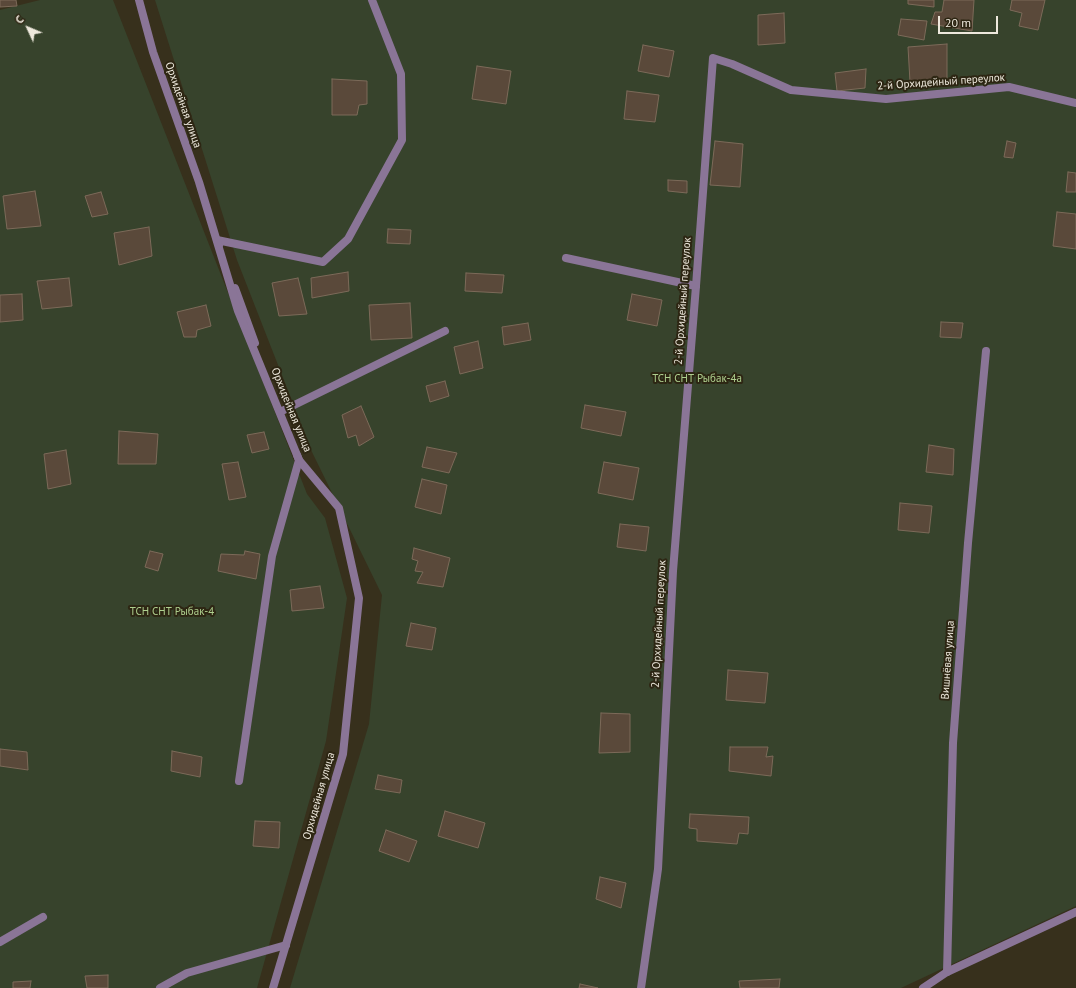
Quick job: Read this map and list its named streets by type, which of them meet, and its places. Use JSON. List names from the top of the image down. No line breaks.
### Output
{"streets":{"street":["2-й Орхидейный переулок","Орхидейная улица","Вишнёвая улица"]},"parks":["ТСН СНТ Рыбак-4а","ТСН СНТ Рыбак-4"],"scale_bar":"20 m","north":"top left"}
